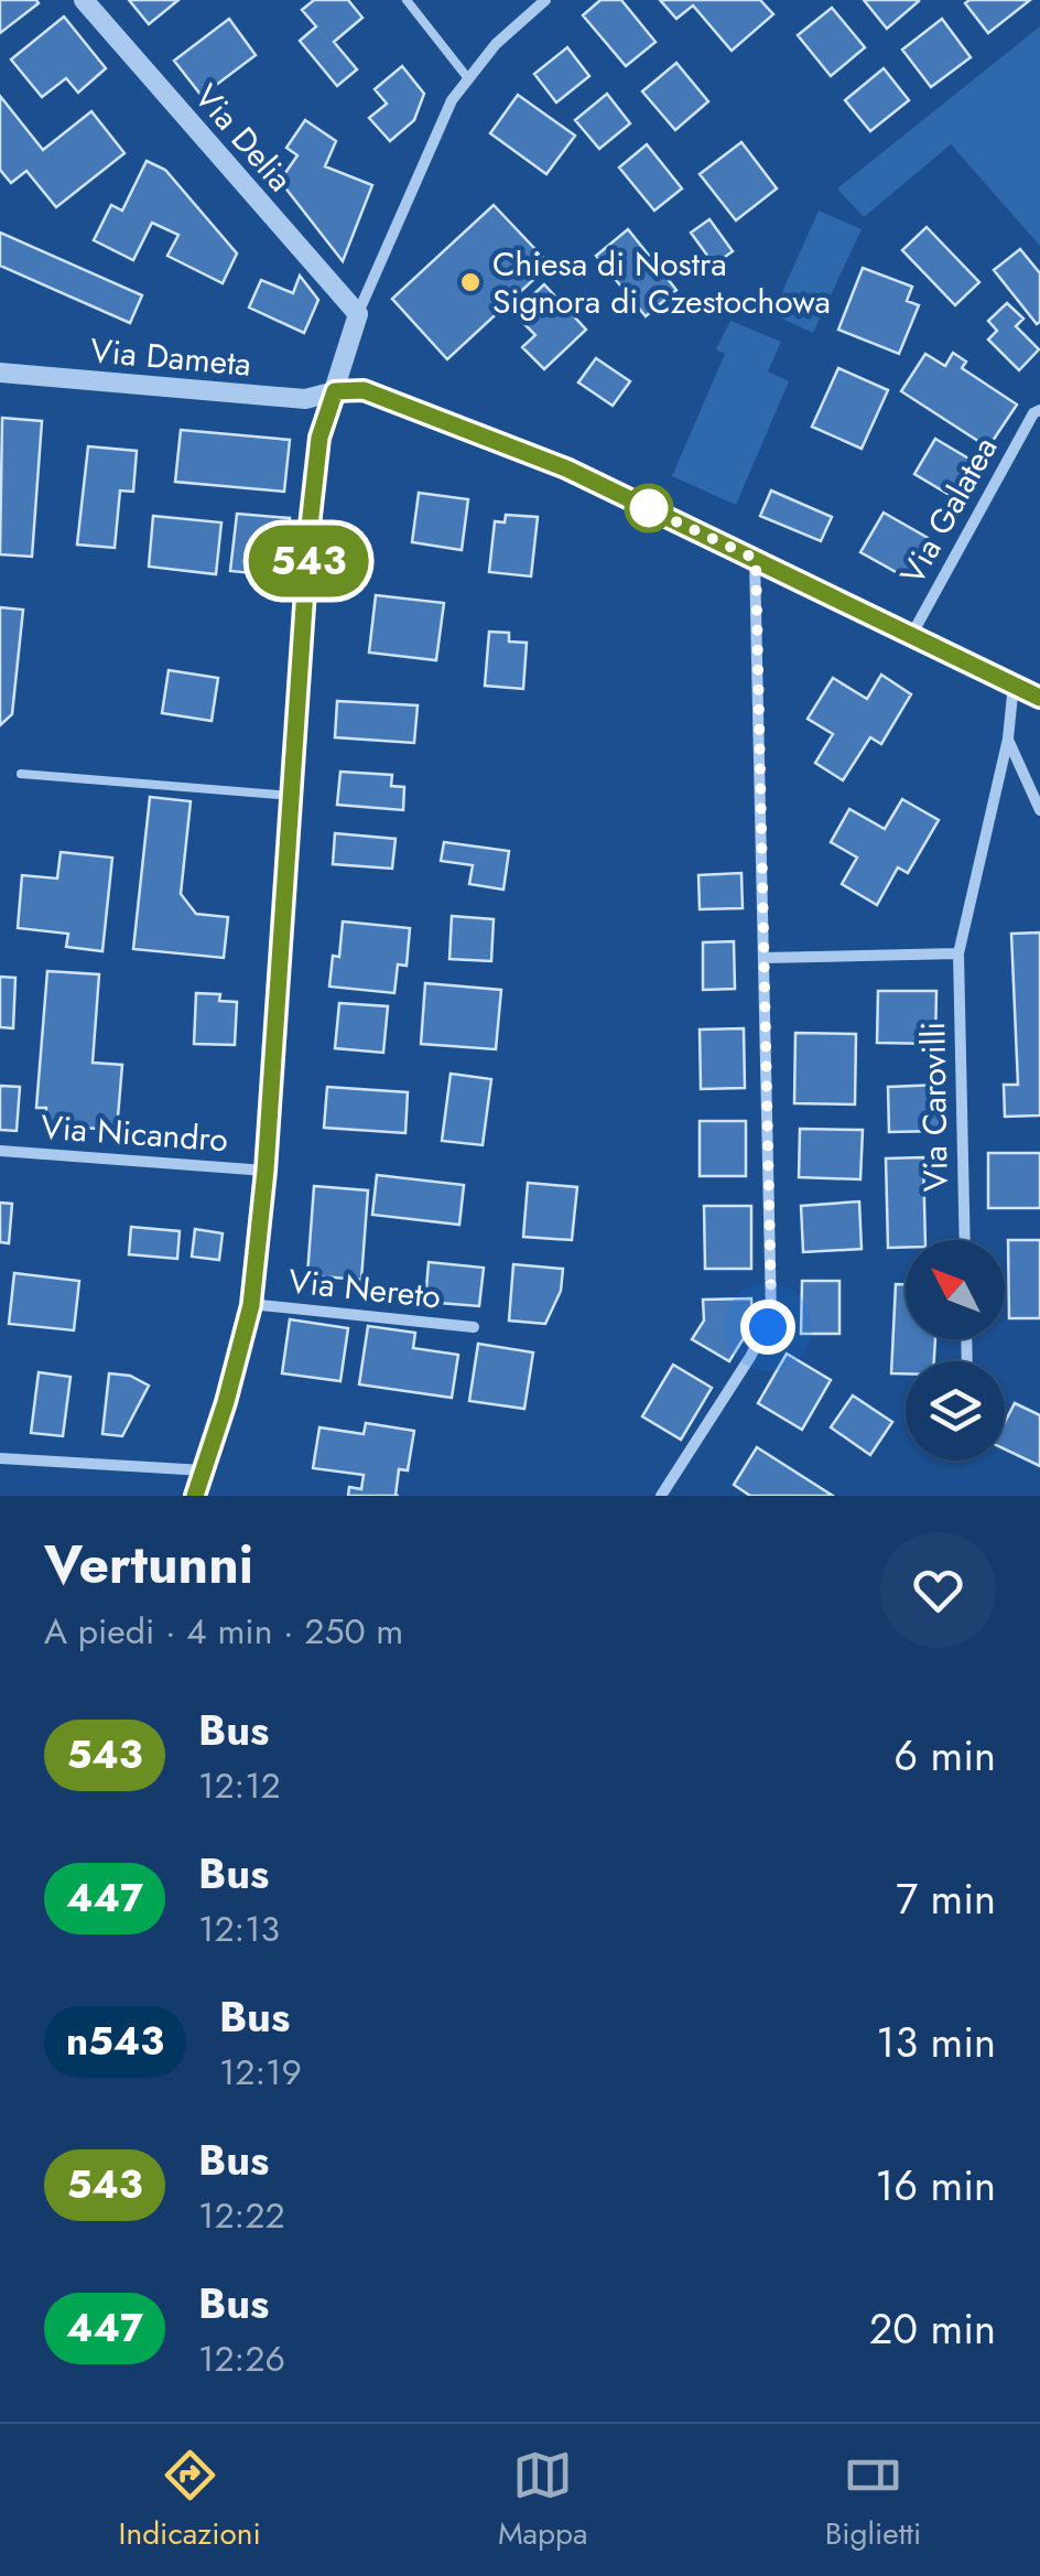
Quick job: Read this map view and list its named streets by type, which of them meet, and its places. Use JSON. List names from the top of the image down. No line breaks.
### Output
{"streets":{"street":["Via Delia","Via Dameta","Via Galatea","Via Carovilli","Via Nicandro","Via Nereto"]},"crossings":[["Via Dameta","Via Galatea"],["Via Dameta","Via Carovilli"]],"places":["Chiesa di Nostra Signora di Czestochowa"],"lines":["bus line 543"],"north":"top left","page":{"on_map":"543","heading":["Vertunni","A piedi · 4 min · 250 m"],"list":[{"mark":"543","name":"Bus","note":"12:12","value":"6 min"},{"mark":"447","name":"Bus","note":"12:13","value":"7 min"},{"mark":"n543","name":"Bus","note":"12:19","value":"13 min"},{"mark":"543","name":"Bus","note":"12:22","value":"16 min"},{"mark":"447","name":"Bus","note":"12:26","value":"20 min"}],"tabs":["Indicazioni","Mappa","Biglietti"]}}
